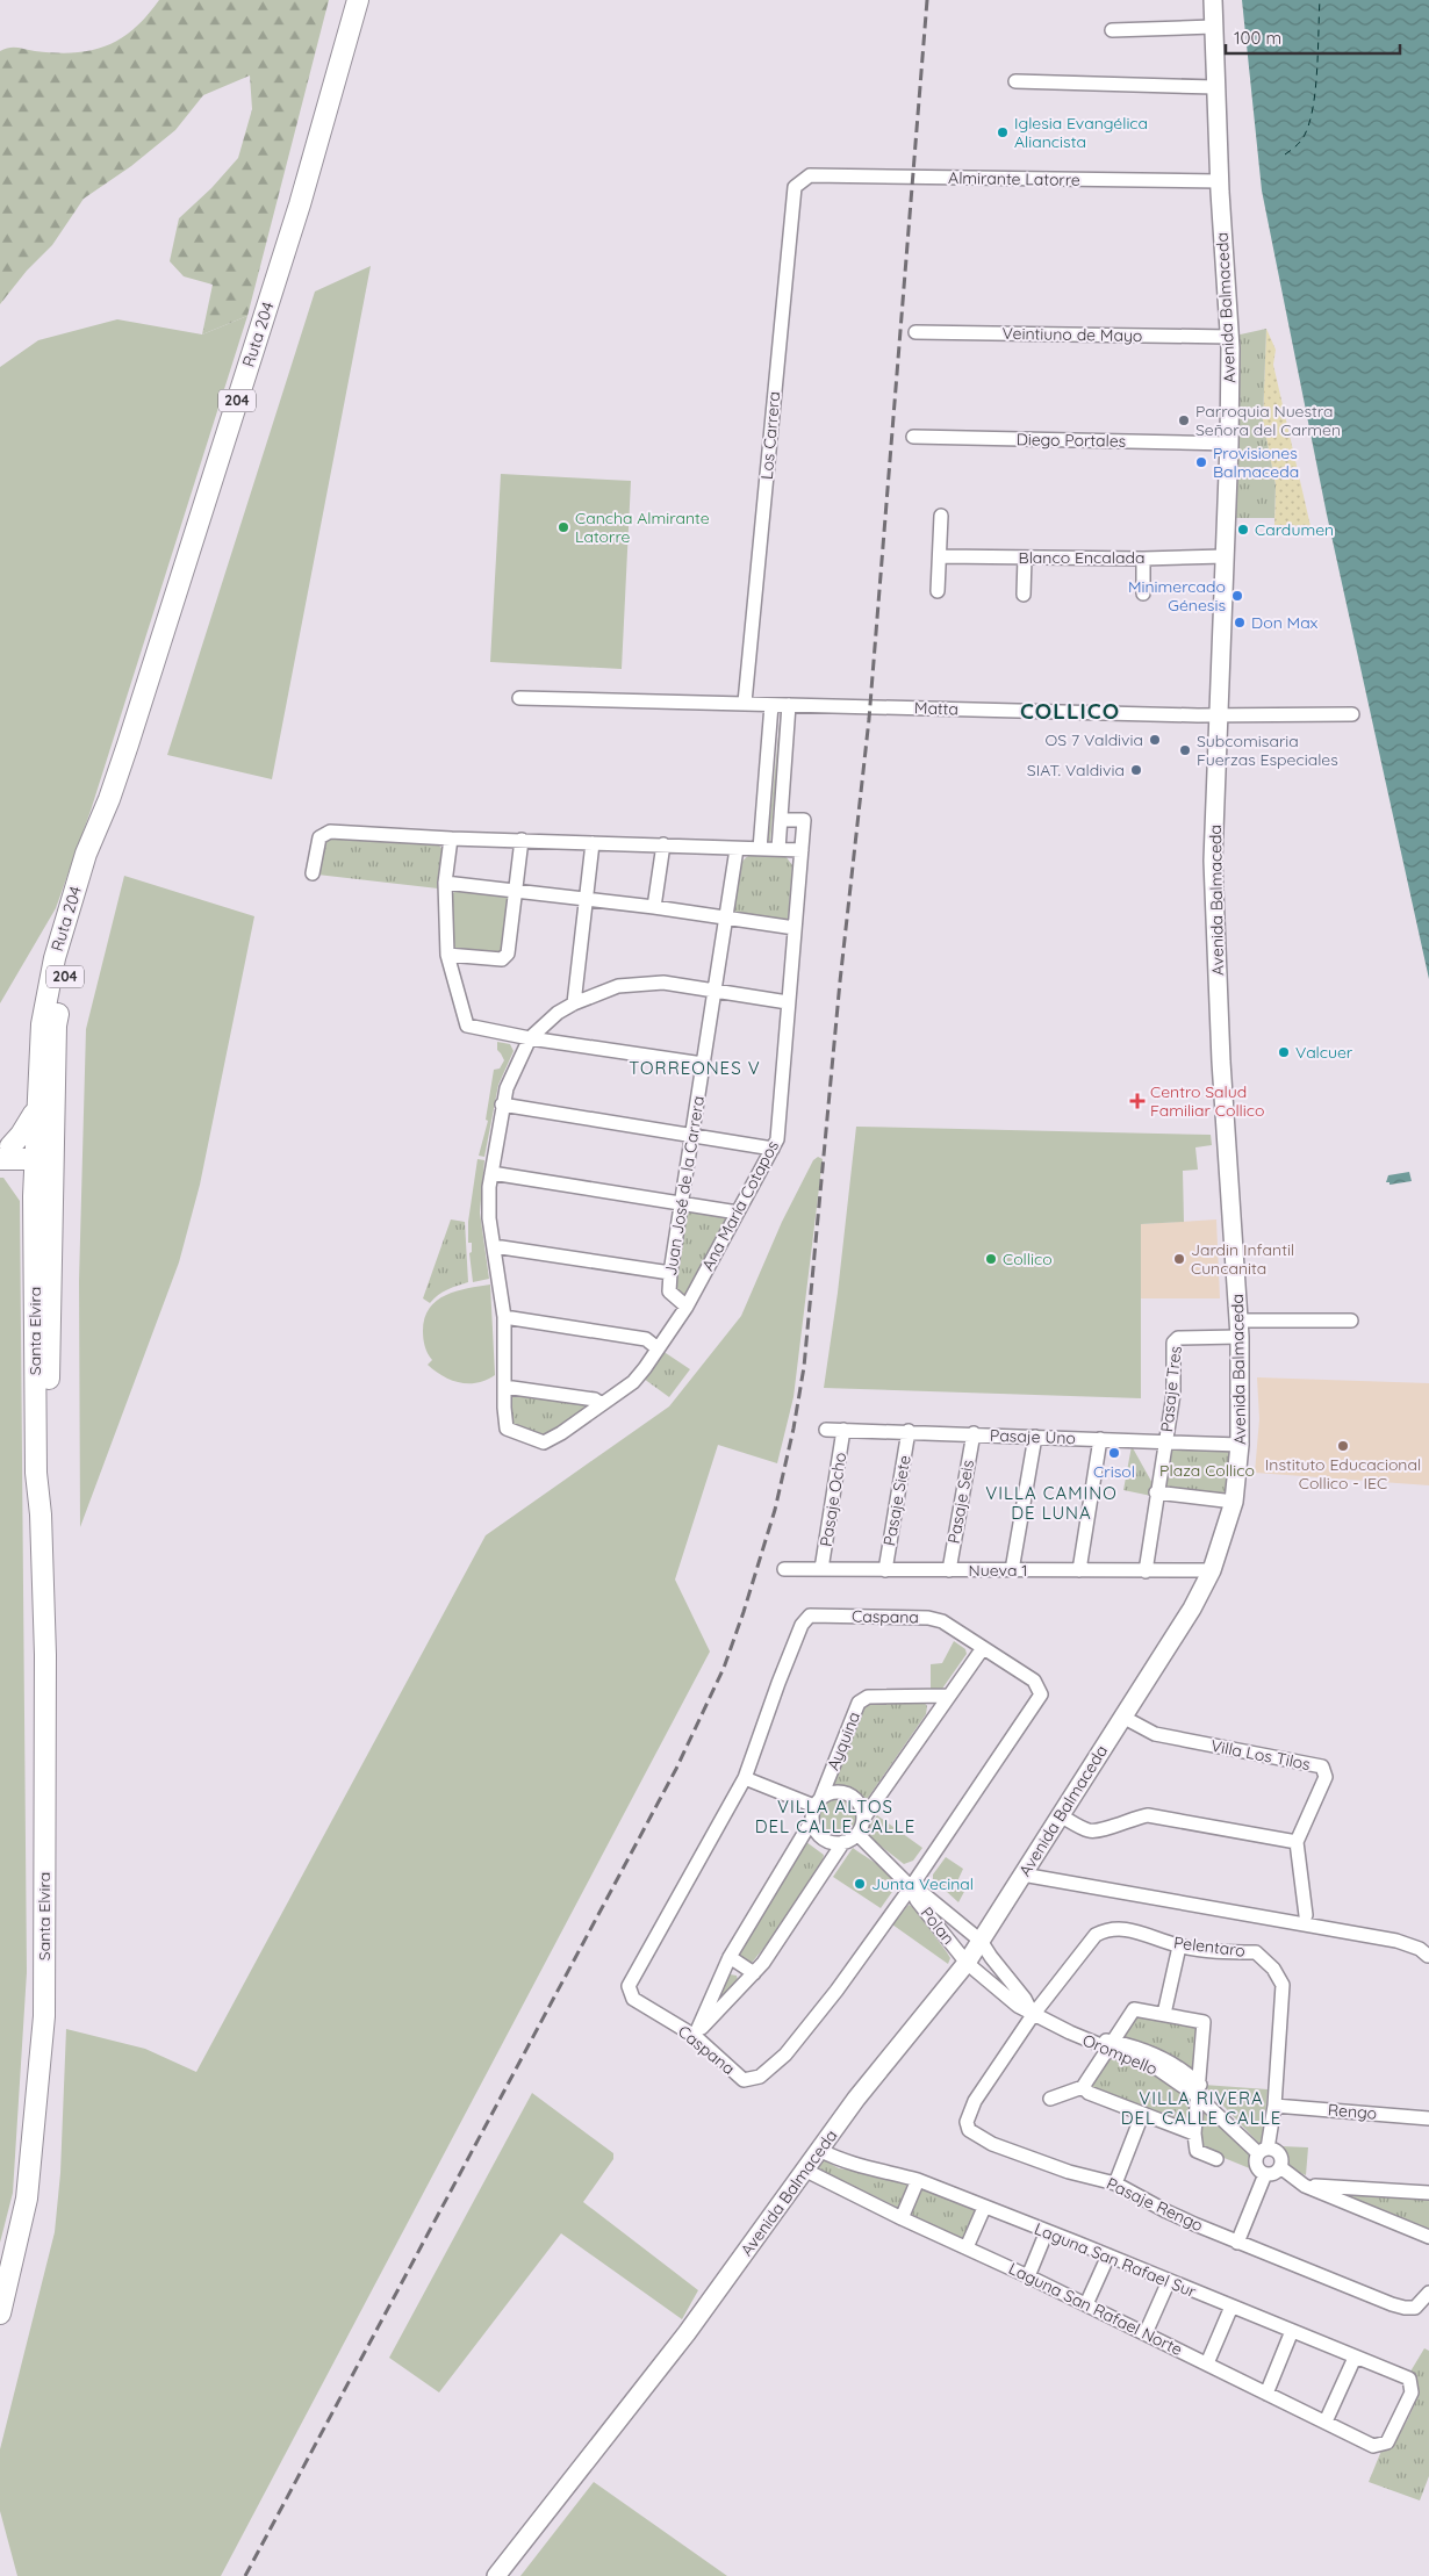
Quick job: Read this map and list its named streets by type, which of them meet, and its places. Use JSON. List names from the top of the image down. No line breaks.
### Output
{"streets":{"main road":["Avenida Balmaceda","Ruta 204","204","Santa Elvira"],"street":["Almirante Latorre","Veintiuno de Mayo","Los Carrera","Diego Portales","Blanco Encalada","Matta","Juan José de la Carrera","Ana María Cotapos","Pasaje Tres","Pasaje Uno","Pasaje Ocho","Pasaje Siete","Pasaje Seis","Nueva 1","Caspana","Ayquina","Villa Los Tilos","Polan","Pelentaro","Orompello","Rengo","Pasaje Rengo","Laguna San Rafael Sur","Laguna San Rafael Norte"]},"crossings":[["Almirante Latorre","Avenida Balmaceda"],["Almirante Latorre","Los Carrera"],["Avenida Balmaceda","Veintiuno de Mayo"],["Avenida Balmaceda","Diego Portales"],["Avenida Balmaceda","Blanco Encalada"],["Avenida Balmaceda","Matta"],["Avenida Balmaceda","Pasaje Tres"],["Avenida Balmaceda","Pasaje Uno"],["Avenida Balmaceda","Nueva 1"],["Avenida Balmaceda","Villa Los Tilos"],["Avenida Balmaceda","Polan"],["Avenida Balmaceda","Orompello"],["Avenida Balmaceda","Laguna San Rafael Sur"],["Avenida Balmaceda","Laguna San Rafael Norte"],["Ruta 204","Santa Elvira"],["Los Carrera","Matta"],["Juan José de la Carrera","Ana María Cotapos"],["Pasaje Tres","Pasaje Uno"],["Pasaje Tres","Nueva 1"],["Pasaje Uno","Pasaje Ocho"],["Pasaje Uno","Pasaje Siete"],["Pasaje Uno","Pasaje Seis"],["Pasaje Ocho","Nueva 1"],["Pasaje Siete","Nueva 1"],["Pasaje Seis","Nueva 1"],["Caspana","Polan"],["Ayquina","Polan"],["Polan","Orompello"],["Pelentaro","Orompello"],["Pelentaro","Rengo"],["Pelentaro","Pasaje Rengo"],["Orompello","Pasaje Rengo"],["Laguna San Rafael Sur","Laguna San Rafael Norte"]],"districts":["COLLICO","TORREONES V","VILLA CAMINO DE LUNA","VILLA ALTOS DEL CALLE CALLE","VILLA RIVERA DEL CALLE CALLE"],"parks":["Plaza Collico"],"places":{"other":["Iglesia Evangélica Aliancista","Parroquia Nuestra Señora del Carmen","Provisiones Balmaceda","Cancha Almirante Latorre","Cardumen","Minimercado Génesis","Don Max","OS 7 Valdivia","Subcomisaria Fuerzas Especiales","SIAT. Valdivia","Valcuer","Collico","Jardin Infantil Cuncanita","Instituto Educacional Collico - IEC","Crisol","Junta Vecinal"],"health":["Centro Salud Familiar Collico"]},"scale_bar":"100 m"}
